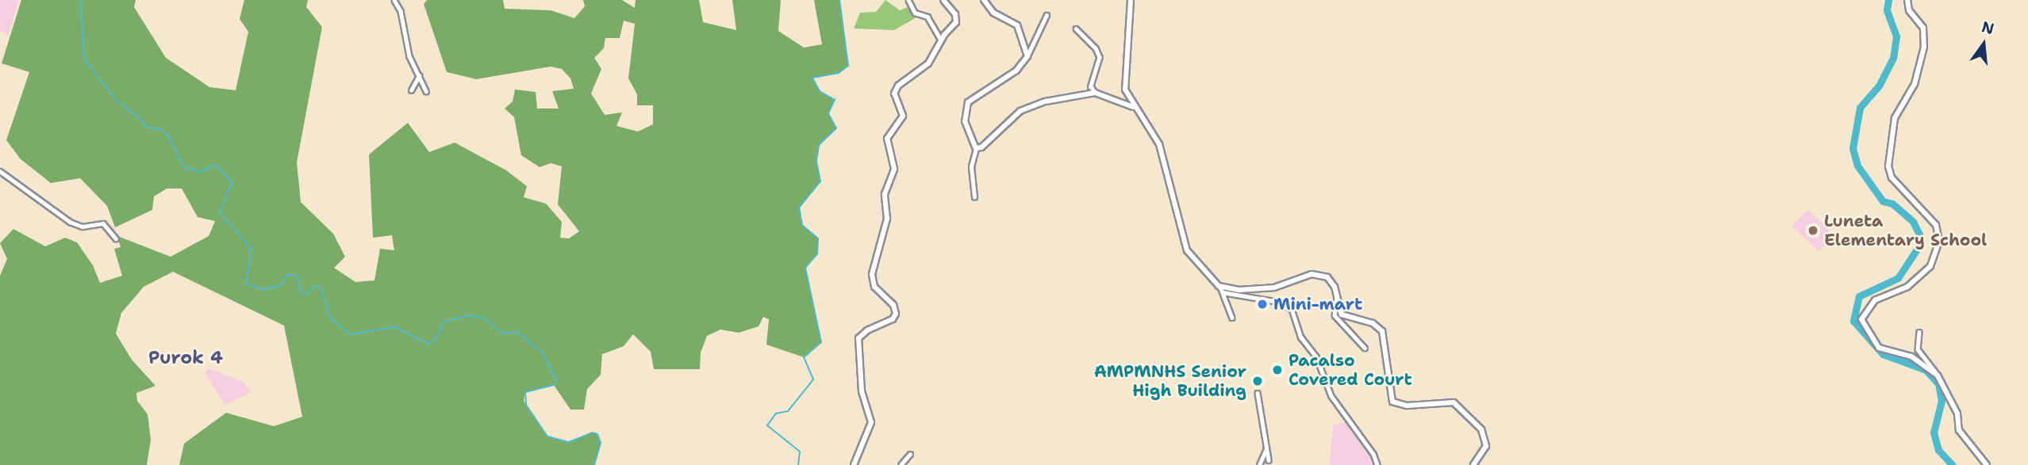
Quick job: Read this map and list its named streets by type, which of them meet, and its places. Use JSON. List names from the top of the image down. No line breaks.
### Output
{"districts":["Purok 4"],"places":["Luneta Elementary School","Mini-mart","Pacalso Covered Court","AMPMNHS Senior High Building"],"north":"top"}
